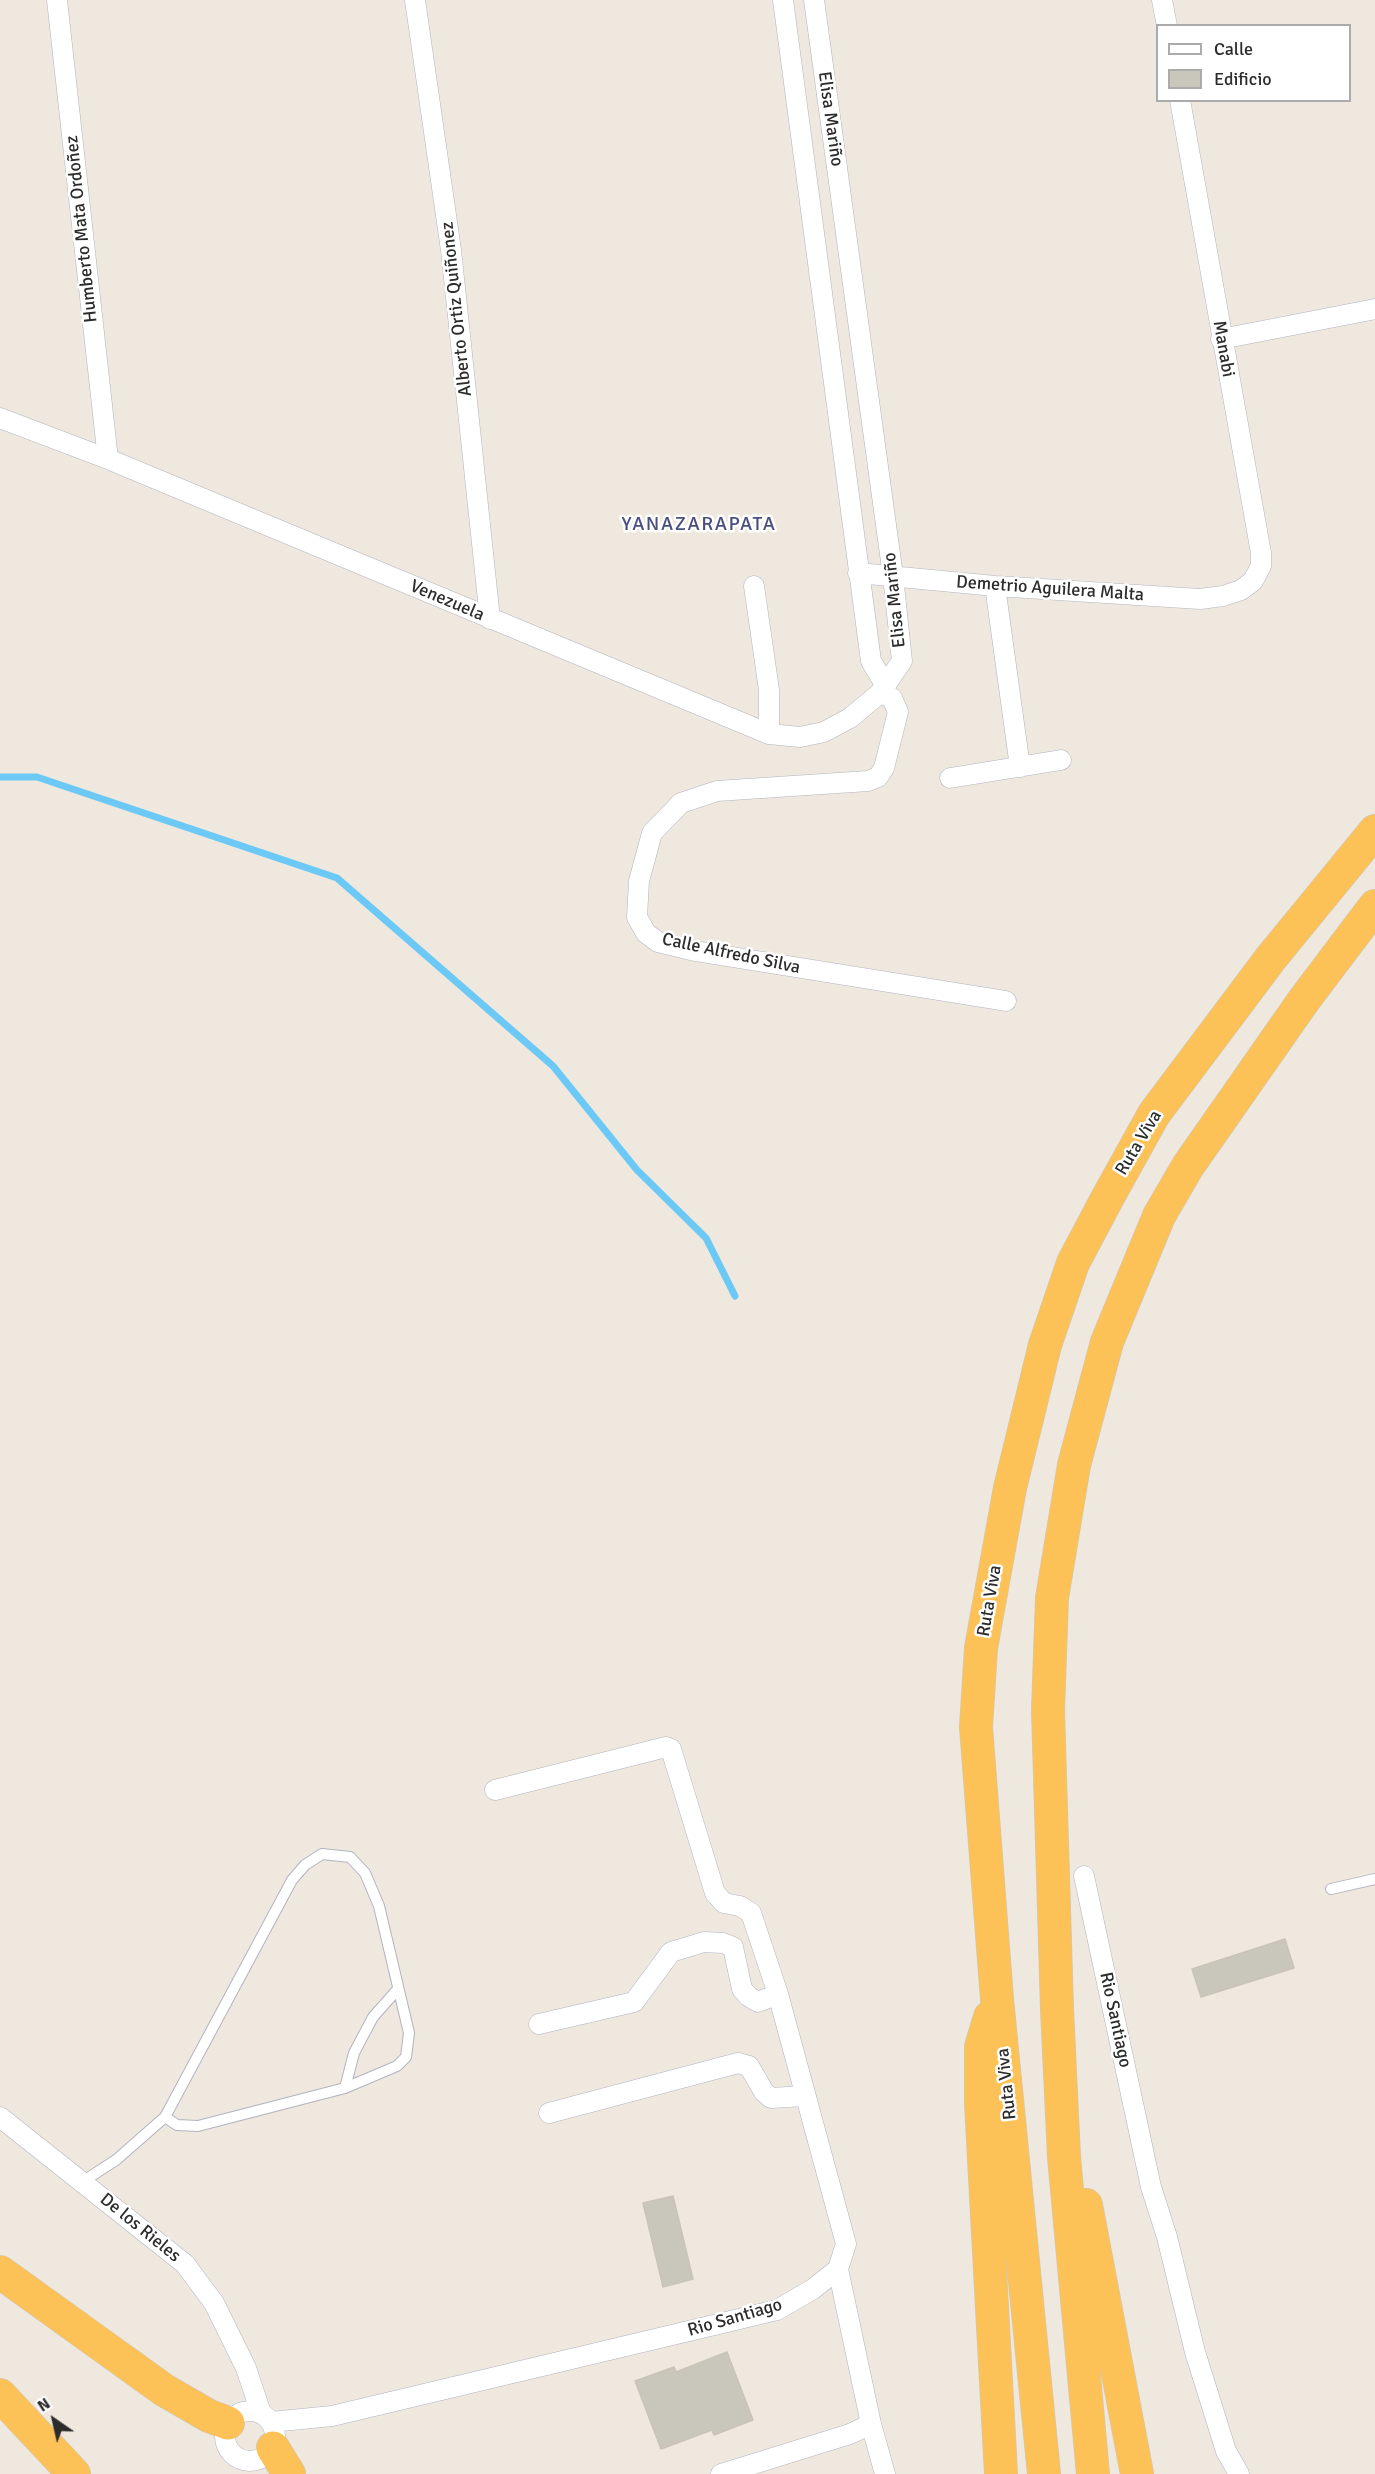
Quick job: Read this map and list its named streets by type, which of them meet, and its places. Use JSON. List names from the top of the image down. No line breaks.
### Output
{"streets":{"highway":["Ruta Viva"],"street":["Elisa Mariño","Humberto Mata Ordoñez","Alberto Ortiz Quiñonez","Manabi","Demetrio Aguilera Malta","Venezuela","Calle Alfredo Silva","Rio Santiago","De los Rieles"]},"crossings":[["Elisa Mariño","Demetrio Aguilera Malta"],["Elisa Mariño","Venezuela"],["Elisa Mariño","Calle Alfredo Silva"],["Humberto Mata Ordoñez","Venezuela"],["Alberto Ortiz Quiñonez","Venezuela"],["Manabi","Demetrio Aguilera Malta"],["Venezuela","Calle Alfredo Silva"],["Rio Santiago","De los Rieles"]],"districts":["YANAZARAPATA"],"legend":["Calle","Edificio"],"north":"top left"}
